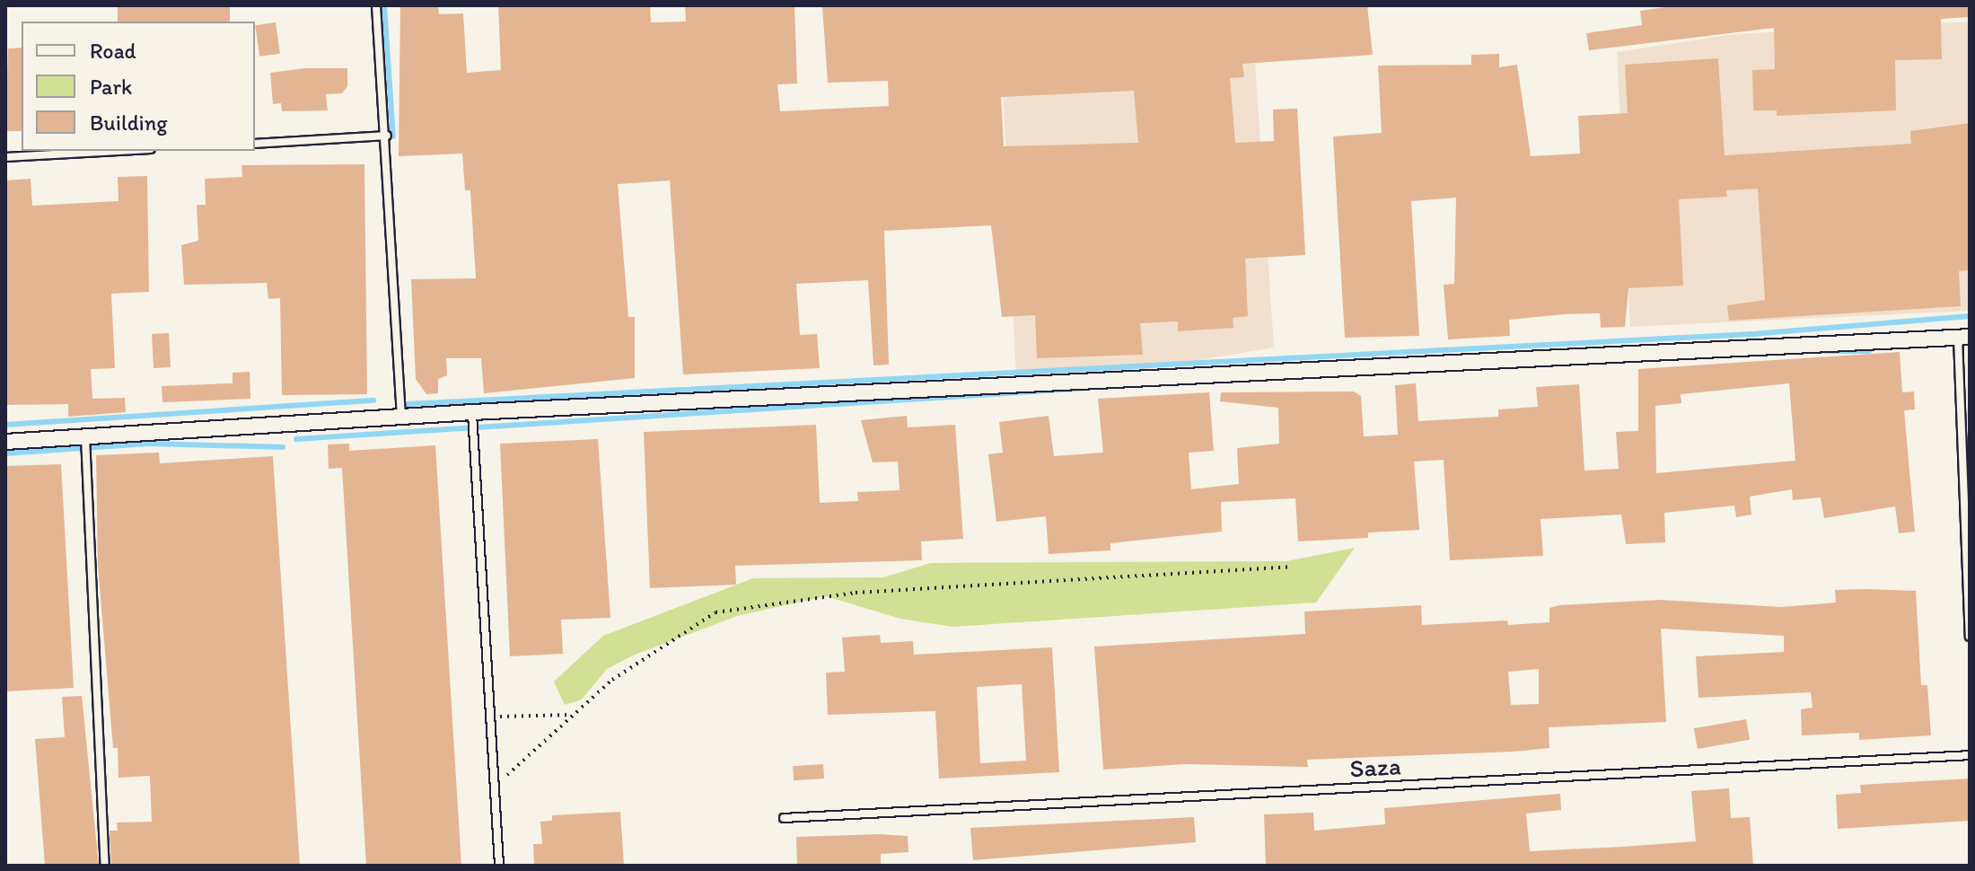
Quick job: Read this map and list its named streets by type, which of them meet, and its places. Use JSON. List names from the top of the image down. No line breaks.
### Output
{"streets":{"lane":["Saza"]},"legend":["Road","Park","Building"]}
